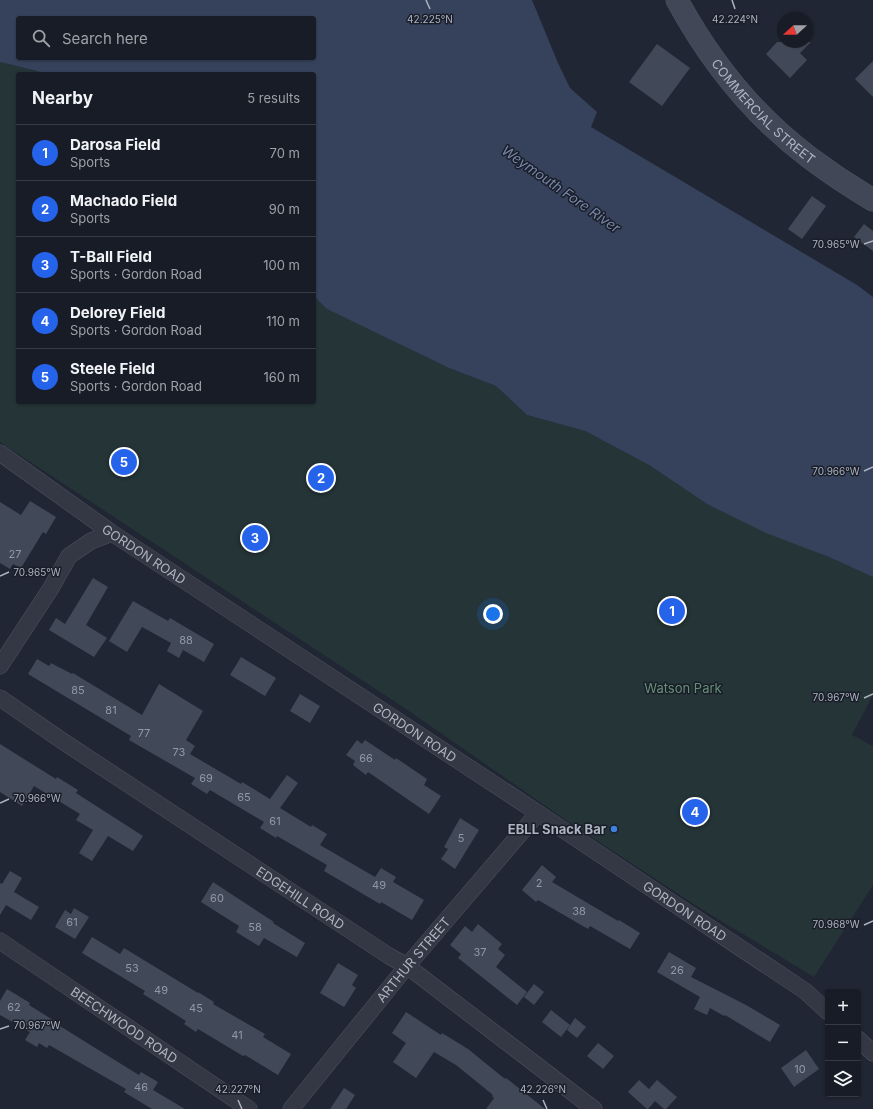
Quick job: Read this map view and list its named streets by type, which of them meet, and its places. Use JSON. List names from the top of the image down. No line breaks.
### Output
{"streets":{"main road":["COMMERCIAL STREET"],"street":["GORDON ROAD","EDGEHILL ROAD","ARTHUR STREET","BEECHWOOD ROAD"]},"crossings":[["GORDON ROAD","ARTHUR STREET"],["EDGEHILL ROAD","ARTHUR STREET"]],"water":["Weymouth Fore River"],"parks":["Watson Park"],"places":["EBLL Snack Bar"],"house_numbers":["27","88","85","81","77","73","66","69","65","61","5","2","49","60","38","61","58","37","53","26","49","62","45","41","10","46"],"north":"left","page":{"search":"Search here","heading":["Nearby","5 results"],"list":[{"mark":"1","name":"Darosa Field","note":"Sports","value":"70 m"},{"mark":"2","name":"Machado Field","note":"Sports","value":"90 m"},{"mark":"3","name":"T-Ball Field","note":"Sports · Gordon Road","value":"100 m"},{"mark":"4","name":"Delorey Field","note":"Sports · Gordon Road","value":"110 m"},{"mark":"5","name":"Steele Field","note":"Sports · Gordon Road","value":"160 m"}],"pins":["5","2","3","1","4"],"map_buttons":["+","−"]},"coordinates":["42.225°N","42.224°N","70.965°W","70.966°W","70.967°W","70.968°W","42.227°N","42.226°N"]}
